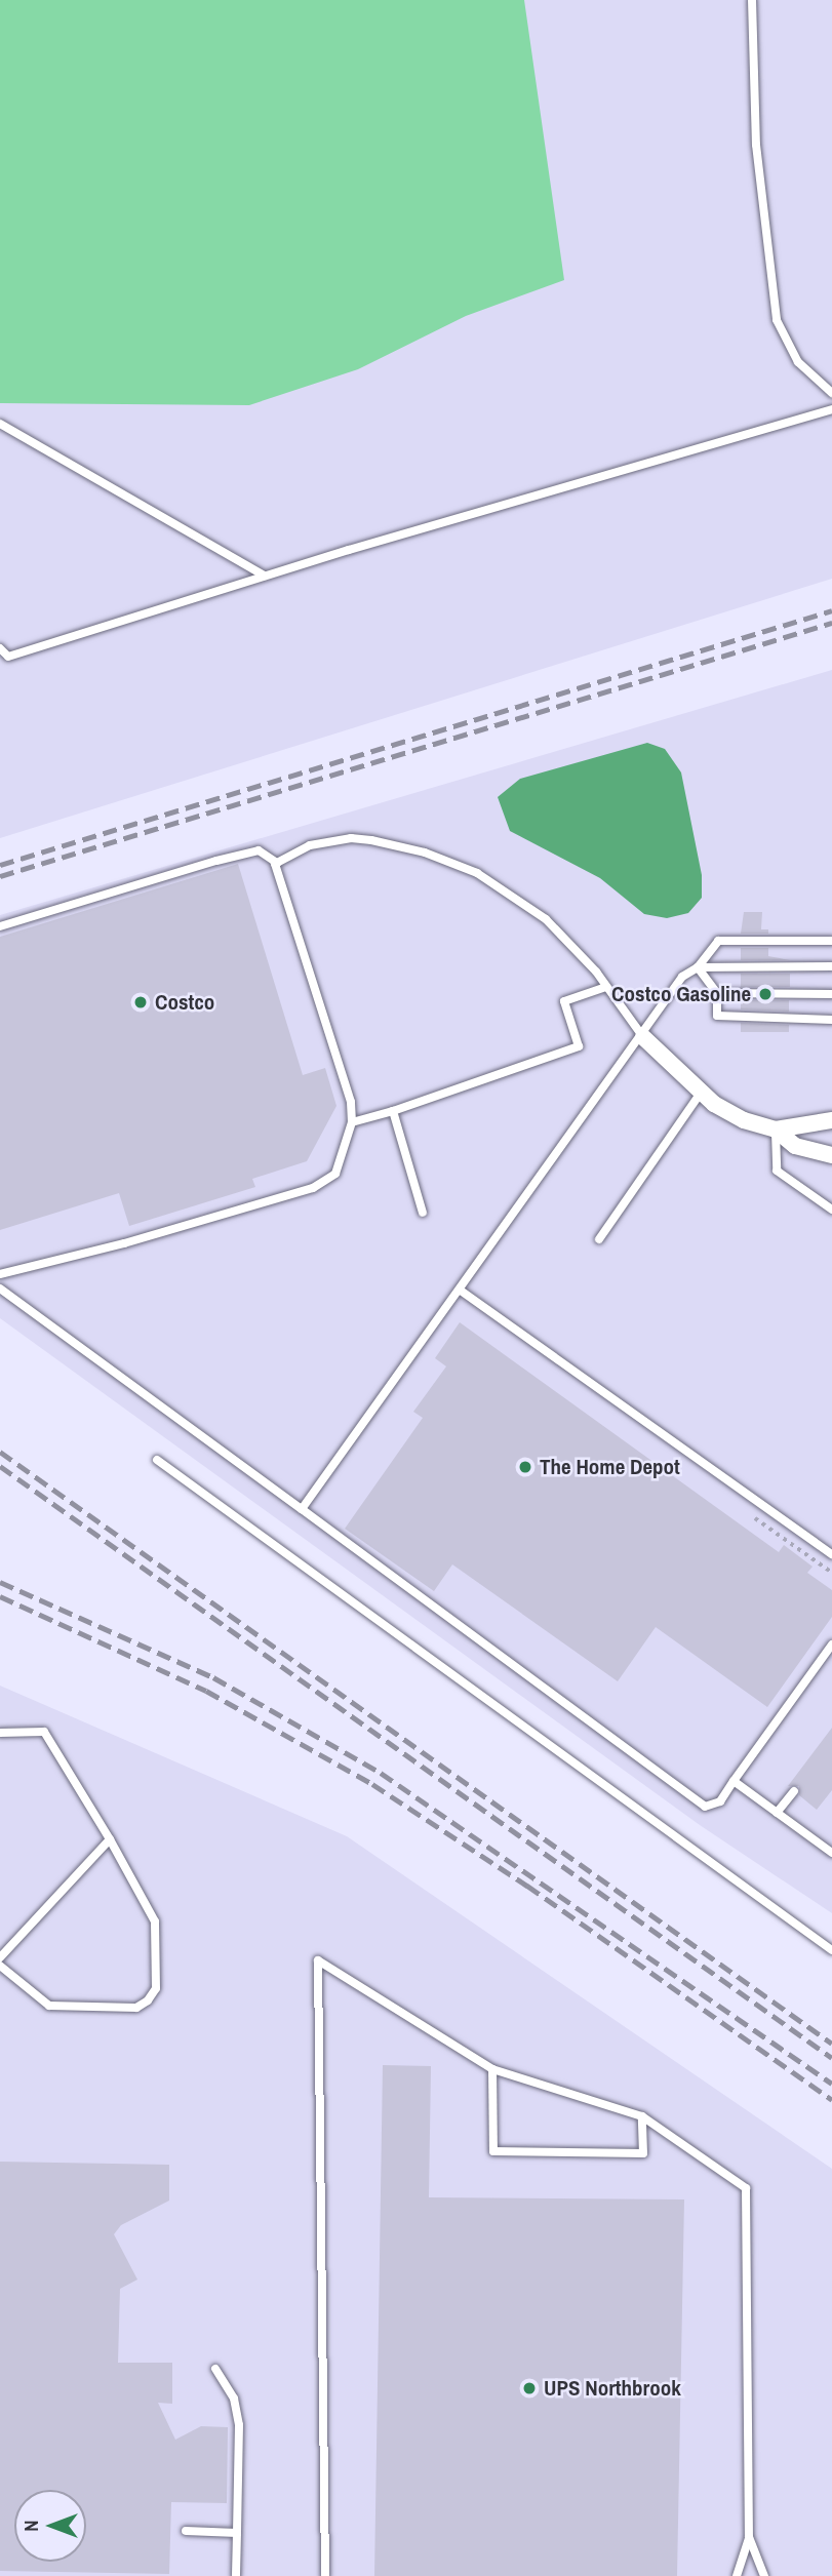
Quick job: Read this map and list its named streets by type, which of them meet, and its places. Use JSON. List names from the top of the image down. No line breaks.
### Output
{"places":["Costco Gasoline","Costco","The Home Depot","UPS Northbrook"],"north":"left"}
